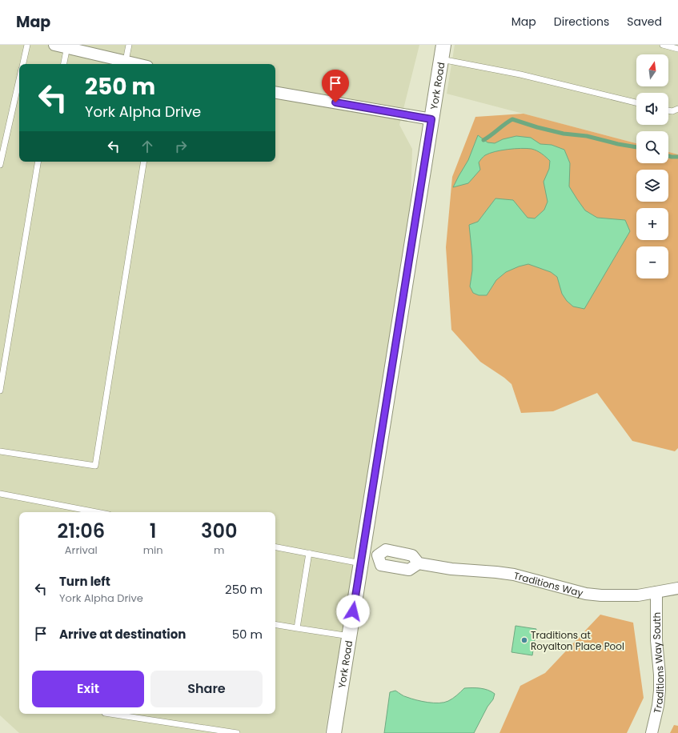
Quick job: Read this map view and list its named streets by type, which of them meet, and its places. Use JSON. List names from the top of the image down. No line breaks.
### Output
{"streets":{"street":["York Road","Traditions Way","Traditions Way South"]},"crossings":[["York Road","Traditions Way"],["Traditions Way","Traditions Way South"]],"places":["Traditions at Royalton Place Pool"],"north":"top","page":{"header":"Map","nav":["Map","Directions","Saved"],"map_buttons":["+","−"],"turn":["250 m","York Alpha Drive"],"eta":["21:06","Arrival","1","min","300","m"],"list":[{"name":"Turn left","note":"York Alpha Drive","value":"250 m"},{"name":"Arrive at destination","value":"50 m"}],"buttons":["Exit","Share"]}}
